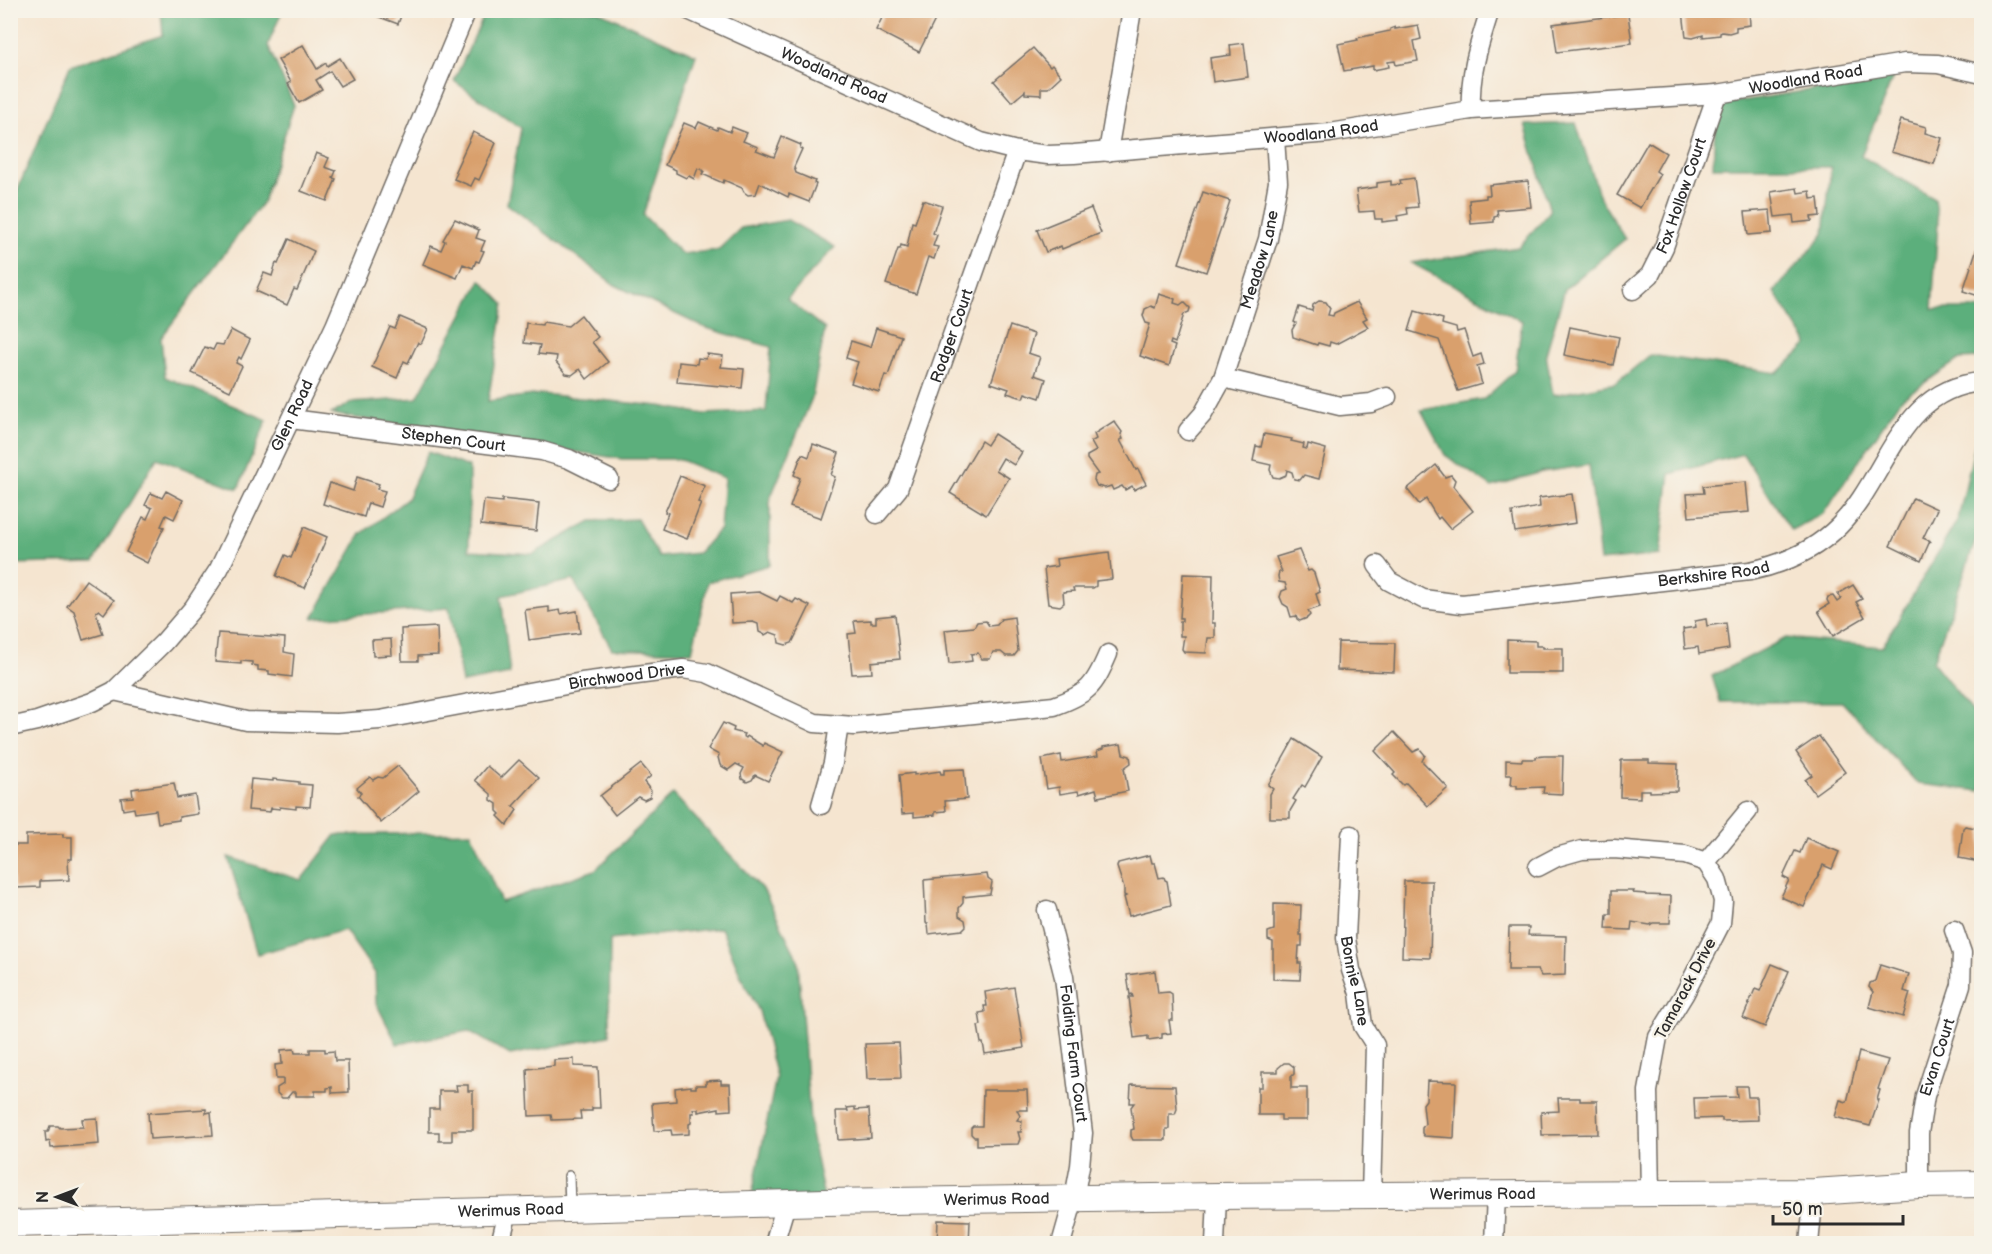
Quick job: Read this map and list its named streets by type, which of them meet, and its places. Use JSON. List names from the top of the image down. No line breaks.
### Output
{"streets":{"main road":["Werimus Road"],"street":["Woodland Road","Fox Hollow Court","Meadow Lane","Rodger Court","Glen Road","Stephen Court","Berkshire Road","Birchwood Drive","Bonnie Lane","Tamarack Drive","Folding Farm Court","Evan Court"]},"crossings":[["Woodland Road","Fox Hollow Court"],["Woodland Road","Meadow Lane"],["Woodland Road","Rodger Court"],["Glen Road","Stephen Court"],["Glen Road","Birchwood Drive"],["Bonnie Lane","Werimus Road"],["Tamarack Drive","Werimus Road"],["Folding Farm Court","Werimus Road"],["Evan Court","Werimus Road"]],"scale_bar":"50 m","north":"left"}
